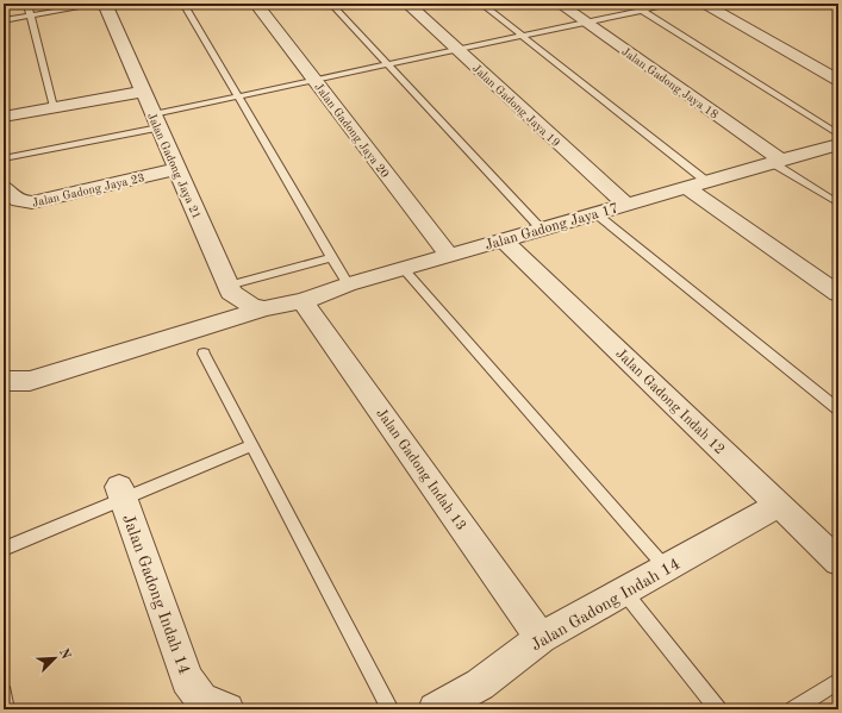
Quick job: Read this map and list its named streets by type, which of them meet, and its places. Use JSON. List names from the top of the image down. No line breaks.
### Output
{"streets":{"street":["Jalan Gadong Jaya 18","Jalan Gadong Jaya 19","Jalan Gadong Jaya 20","Jalan Gadong Jaya 21","Jalan Gadong Jaya 23","Jalan Gadong Jaya 17","Jalan Gadong Indah 12","Jalan Gadong Indah 13","Jalan Gadong Indah 14"]},"crossings":[["Jalan Gadong Jaya 18","Jalan Gadong Jaya 17"],["Jalan Gadong Jaya 19","Jalan Gadong Jaya 17"],["Jalan Gadong Jaya 20","Jalan Gadong Jaya 17"],["Jalan Gadong Jaya 21","Jalan Gadong Jaya 23"],["Jalan Gadong Jaya 21","Jalan Gadong Jaya 17"],["Jalan Gadong Jaya 17","Jalan Gadong Indah 12"],["Jalan Gadong Jaya 17","Jalan Gadong Indah 13"],["Jalan Gadong Indah 12","Jalan Gadong Indah 14"],["Jalan Gadong Indah 13","Jalan Gadong Indah 14"]],"north":"top right"}
